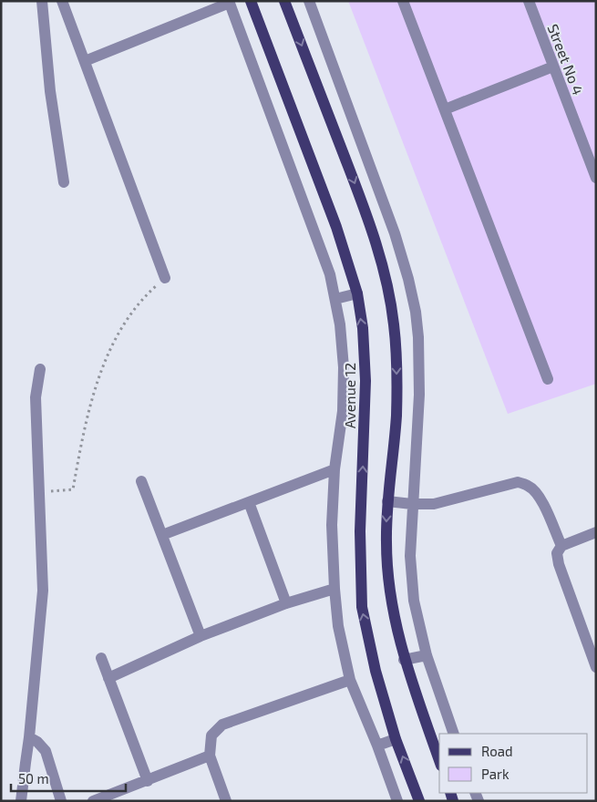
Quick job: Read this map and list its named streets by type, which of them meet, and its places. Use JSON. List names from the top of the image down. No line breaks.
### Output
{"streets":{"main road":["Avenue 12"],"street":["Street No 4"]},"legend":["Road","Park"],"scale_bar":"50 m"}
